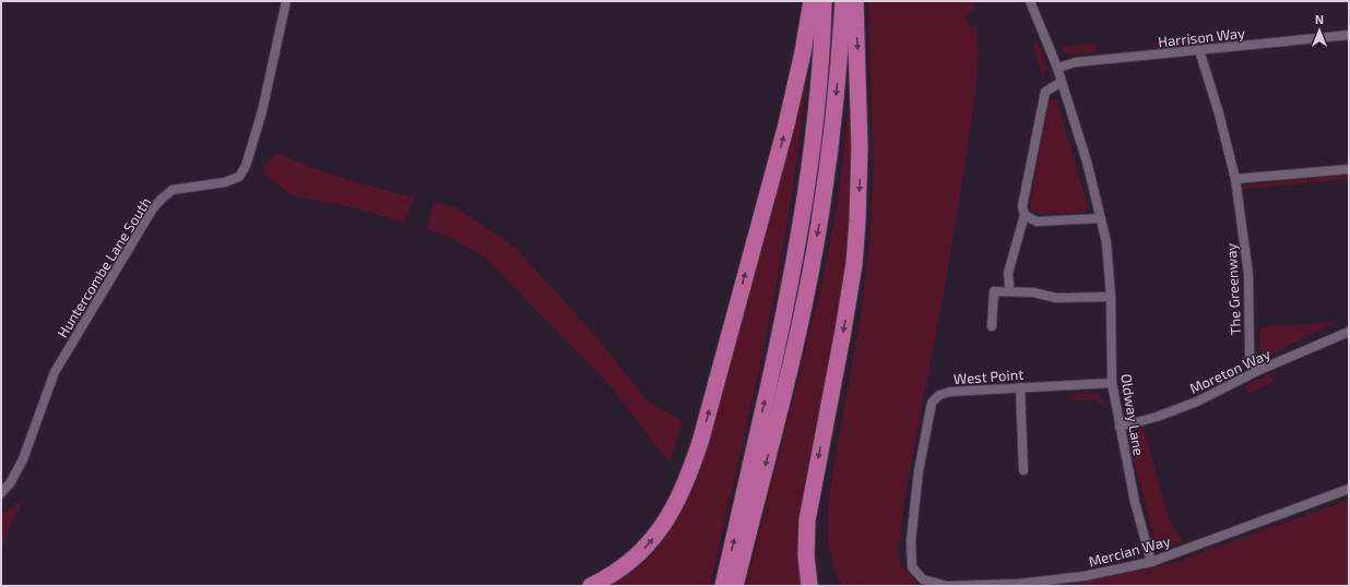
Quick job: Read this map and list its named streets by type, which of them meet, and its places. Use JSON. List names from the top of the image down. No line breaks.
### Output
{"streets":{"street":["Harrison Way","Huntercombe Lane South","The Greenway","Moreton Way","West Point","Oldway Lane","Mercian Way"]},"crossings":[["Harrison Way","The Greenway"],["Harrison Way","Oldway Lane"],["The Greenway","Moreton Way"],["Moreton Way","Oldway Lane"],["West Point","Oldway Lane"],["West Point","Mercian Way"],["Oldway Lane","Mercian Way"]],"north":"top"}
